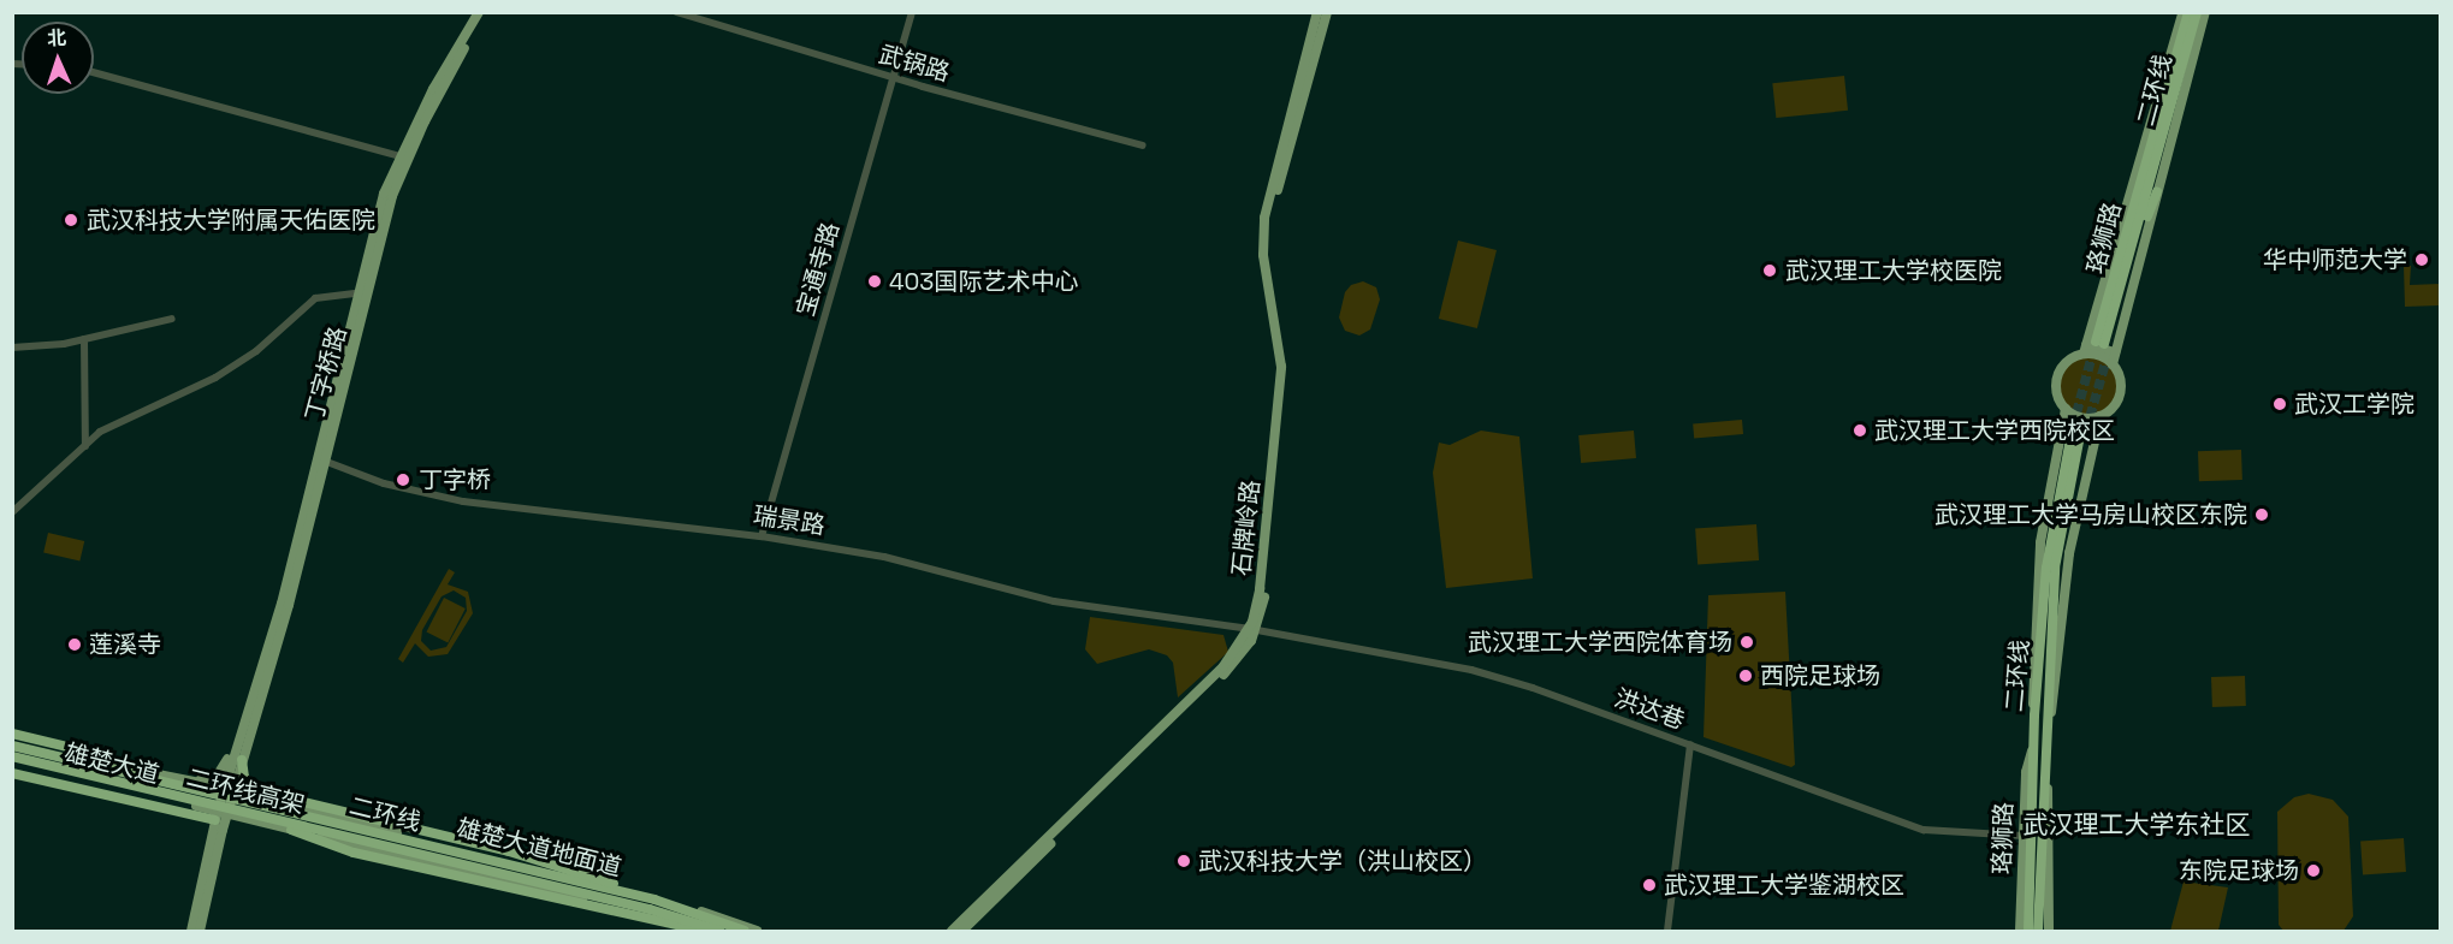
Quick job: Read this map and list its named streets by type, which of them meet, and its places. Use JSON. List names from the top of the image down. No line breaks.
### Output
{"streets":{"highway":["二环线","珞狮路","二环线高架"],"main road":["丁字桥路","石牌岭路","雄楚大道","雄楚大道地面道"],"street":["武锅路","宝通寺路","瑞景路","洪达巷"]},"crossings":[["武锅路","宝通寺路"],["二环线","珞狮路"],["二环线","雄楚大道地面道"],["珞狮路","洪达巷"],["宝通寺路","瑞景路"],["丁字桥路","瑞景路"],["瑞景路","石牌岭路"],["瑞景路","洪达巷"],["石牌岭路","洪达巷"],["雄楚大道","二环线高架"]],"districts":["武汉理工大学东社区"],"places":["武汉科技大学附属天佑医院","华中师范大学","武汉理工大学校医院","403国际艺术中心","武汉工学院","武汉理工大学西院校区","丁字桥","武汉理工大学马房山校区东院","武汉理工大学西院体育场","莲溪寺","西院足球场","武汉科技大学（洪山校区）","东院足球场","武汉理工大学鉴湖校区"],"north":"top"}
